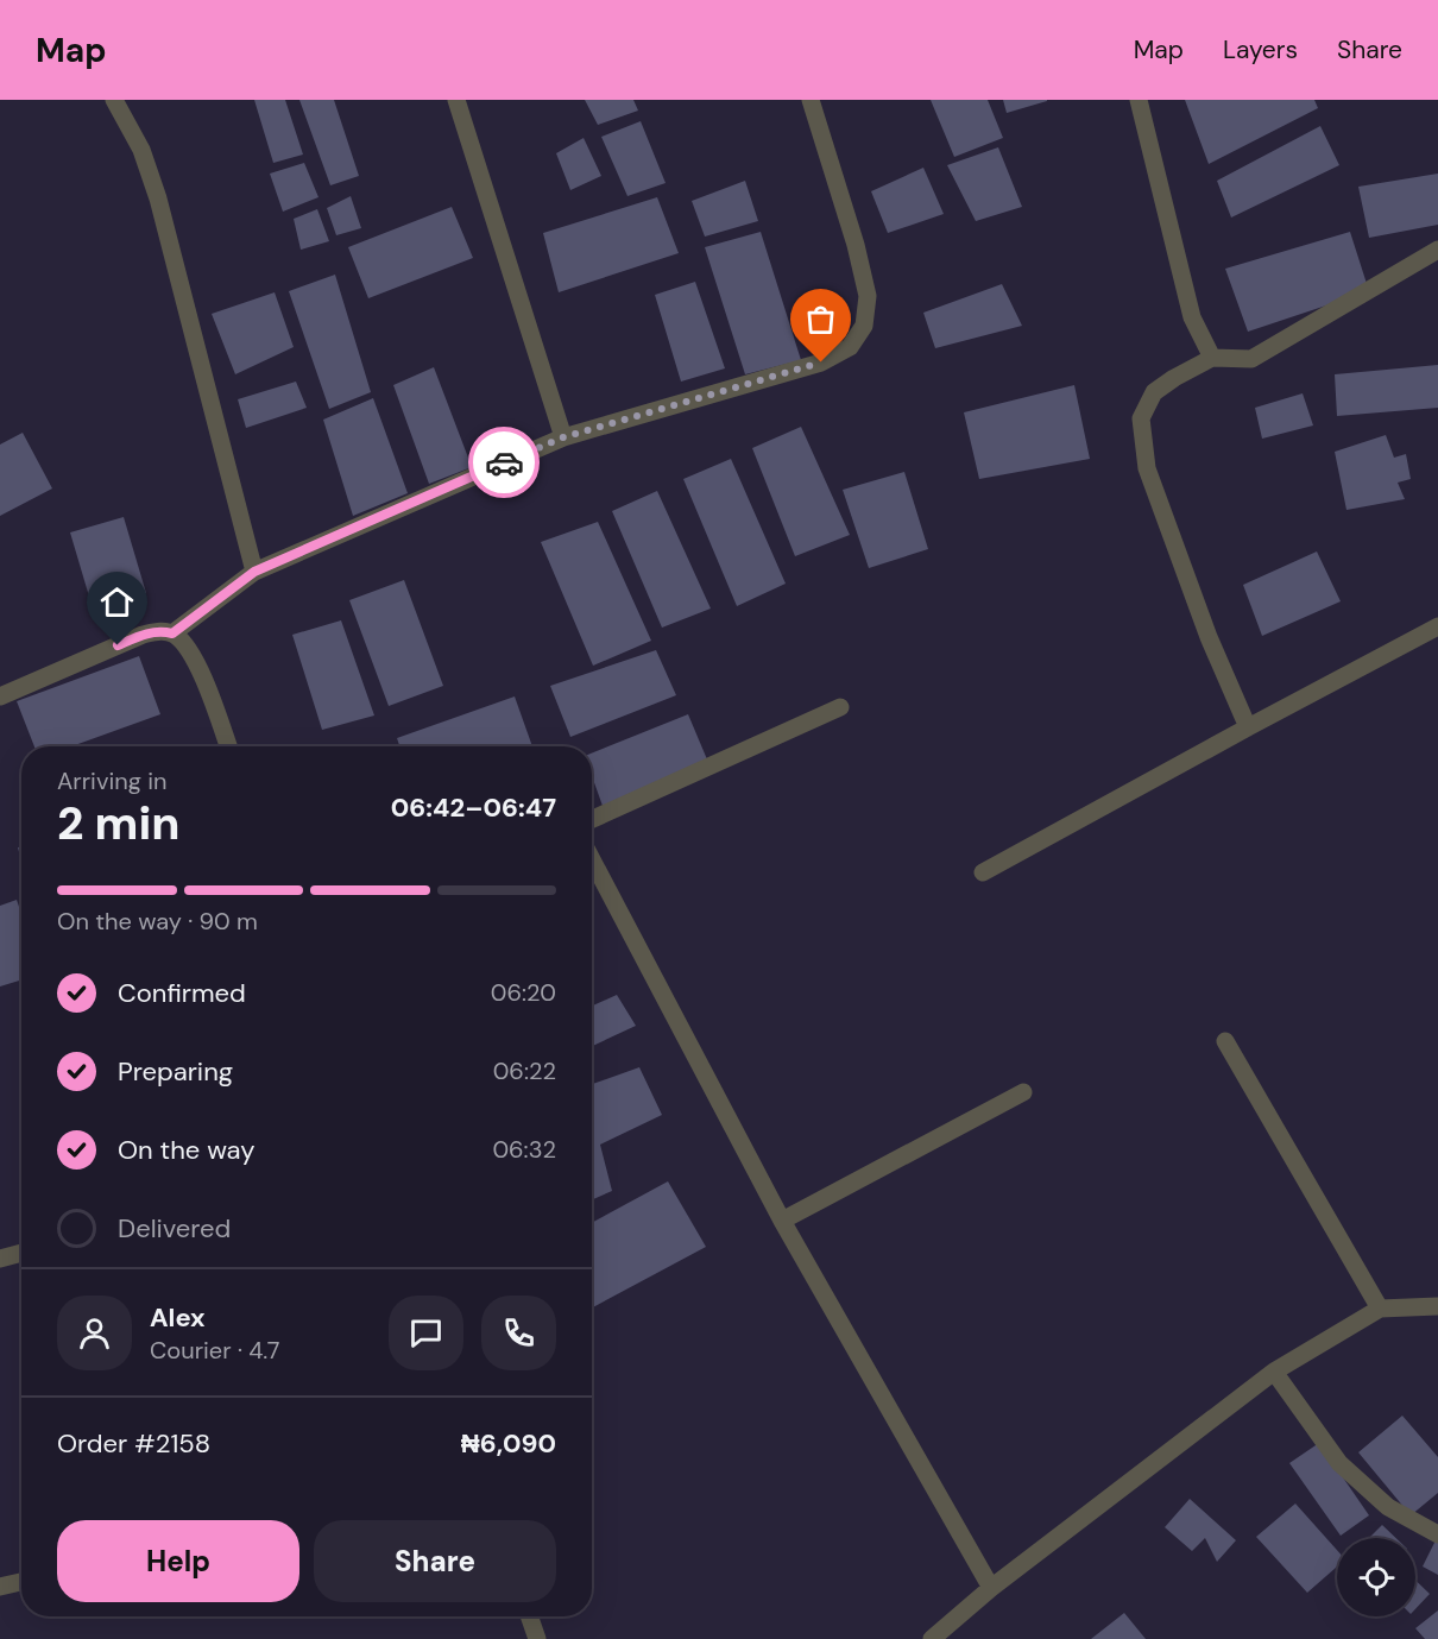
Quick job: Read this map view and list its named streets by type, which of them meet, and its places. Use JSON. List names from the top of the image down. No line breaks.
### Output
{"page":{"header":"Map","nav":["Map","Layers","Share"],"heading":["2 min","Arriving in","06:42–06:47"],"panel":["Alex","Courier · 4.7","Order #2158","₦6,090"],"bar":"On the way · 90 m","list":[["Confirmed","06:20"],["Preparing","06:22"],["On the way","06:32"],"Delivered"],"buttons":["Help","Share"]}}
